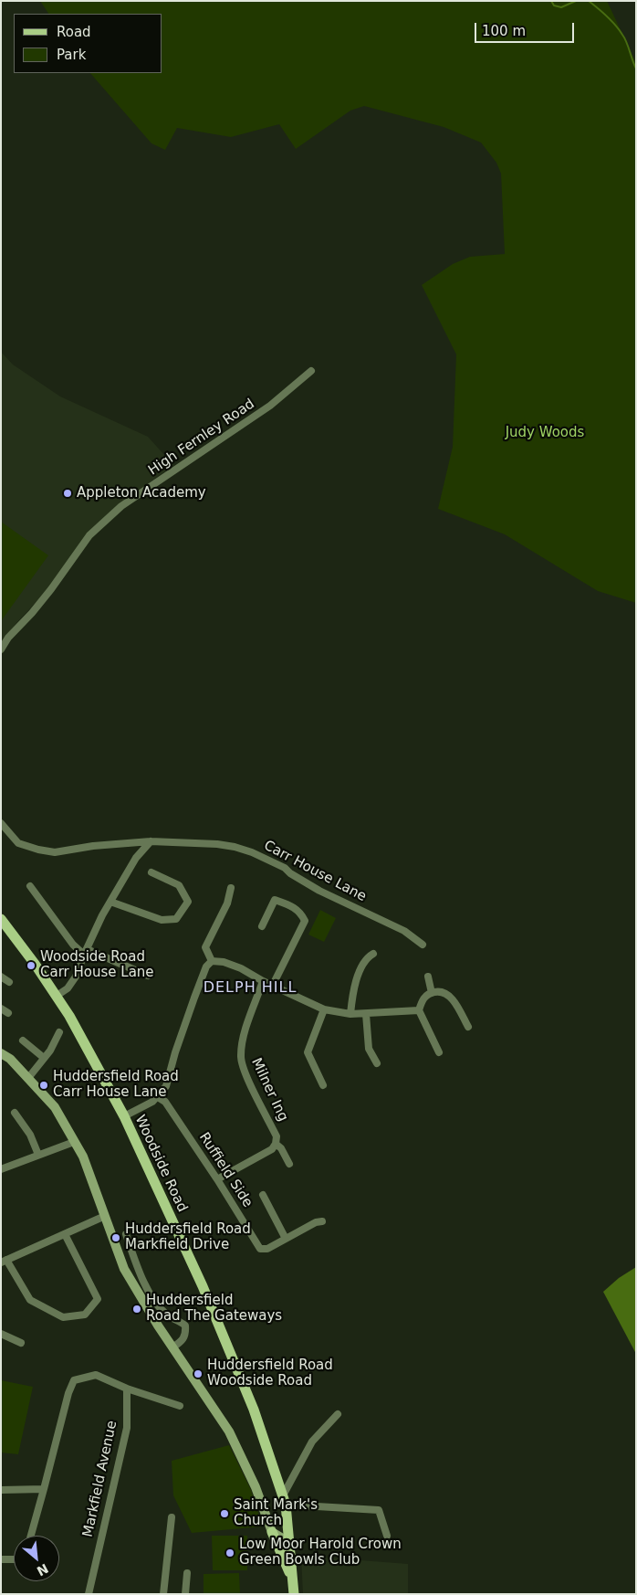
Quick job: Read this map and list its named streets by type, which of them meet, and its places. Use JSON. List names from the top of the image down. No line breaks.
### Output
{"streets":{"main road":["Woodside Road"],"street":["High Fernley Road","Carr House Lane","Milner Ing","Ruffield Side","Markfield Avenue"]},"crossings":[["Milner Ing","Ruffield Side"]],"districts":["DELPH HILL"],"parks":["Judy Woods"],"places":["Appleton Academy","Woodside Road Carr House Lane","Huddersfield Road Carr House Lane","Huddersfield Road Markfield Drive","Huddersfield Road The Gateways","Huddersfield Road Woodside Road","Saint Mark's Church","Low Moor Harold Crown Green Bowls Club"],"legend":["Road","Park"],"scale_bar":"100 m","north":"bottom right"}
